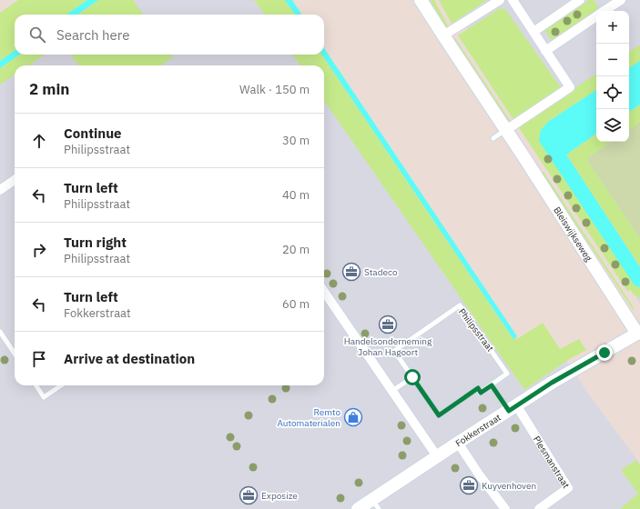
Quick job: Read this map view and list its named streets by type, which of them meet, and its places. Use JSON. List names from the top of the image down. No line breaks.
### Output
{"streets":{"street":["Bleiswijkseweg","Fokkerstraat","Plesmanstraat"],"lane":["Philipsstraat"]},"crossings":[["Bleiswijkseweg","Fokkerstraat"],["Fokkerstraat","Plesmanstraat"]],"places":{"office":["Stadeco","Handelsonderneming Johan Hagoort","Kuyvenhoven","Exposize"],"shop":["Remto Automaterialen"]},"page":{"map_buttons":["+","−"],"search":"Search here","heading":["2 min","Walk · 150 m"],"list":[["Continue","Philipsstraat","30 m"],["Turn left","Philipsstraat","40 m"],["Turn right","Philipsstraat","20 m"],["Turn left","Fokkerstraat","60 m"],"Arrive at destination"]}}
